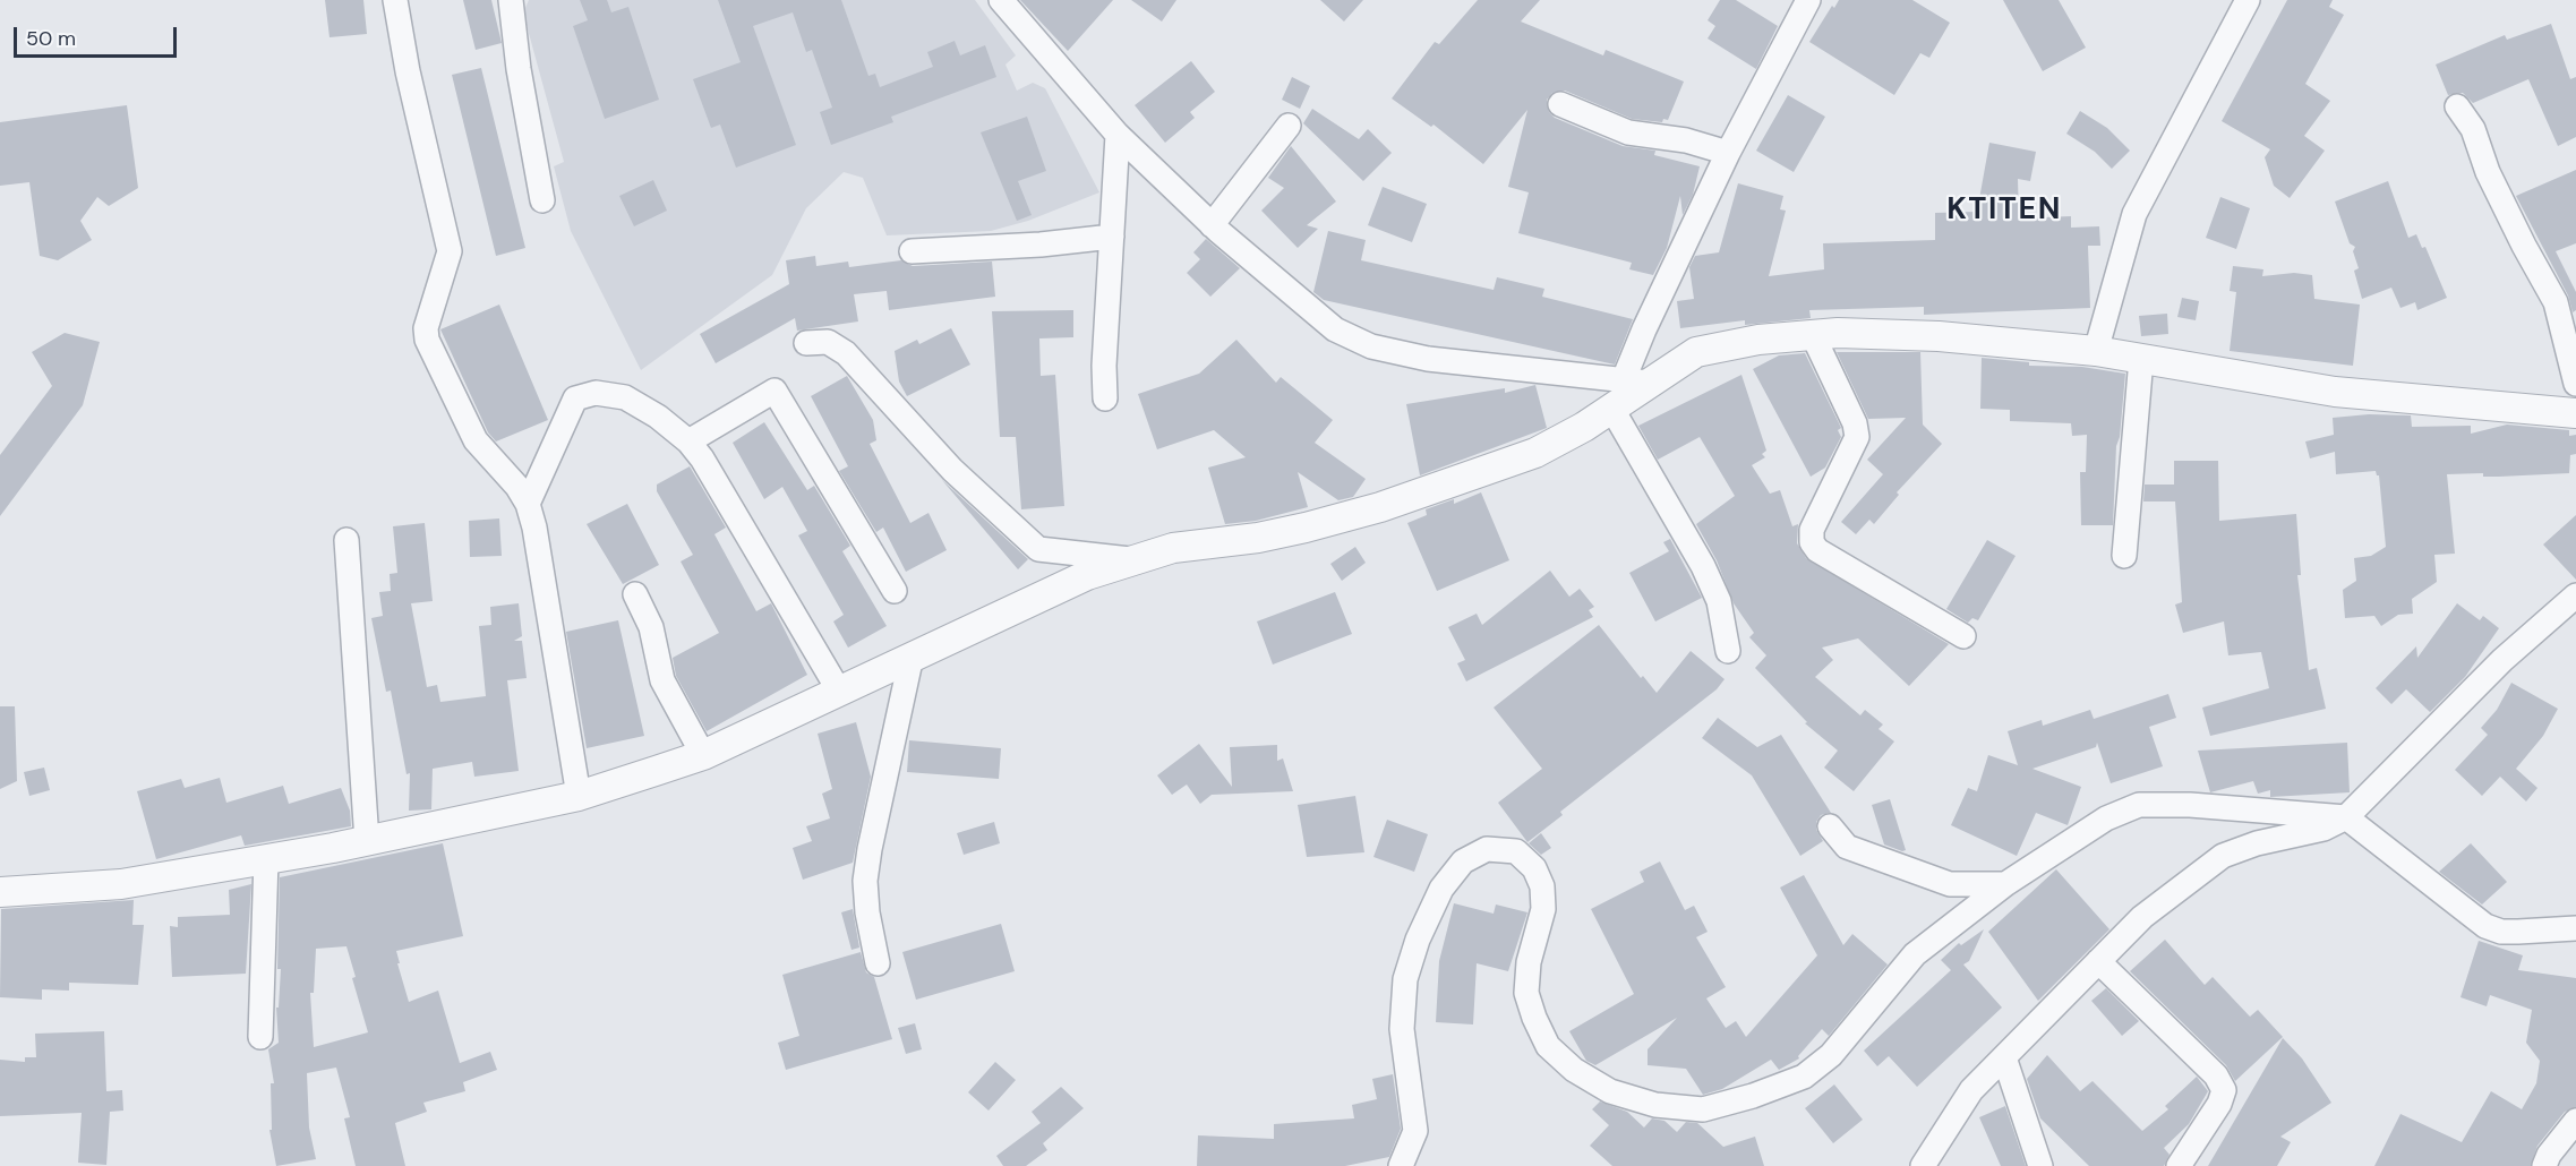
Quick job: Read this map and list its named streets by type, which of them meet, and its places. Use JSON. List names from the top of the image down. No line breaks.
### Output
{"districts":["KTITEN"],"scale_bar":"50 m"}
